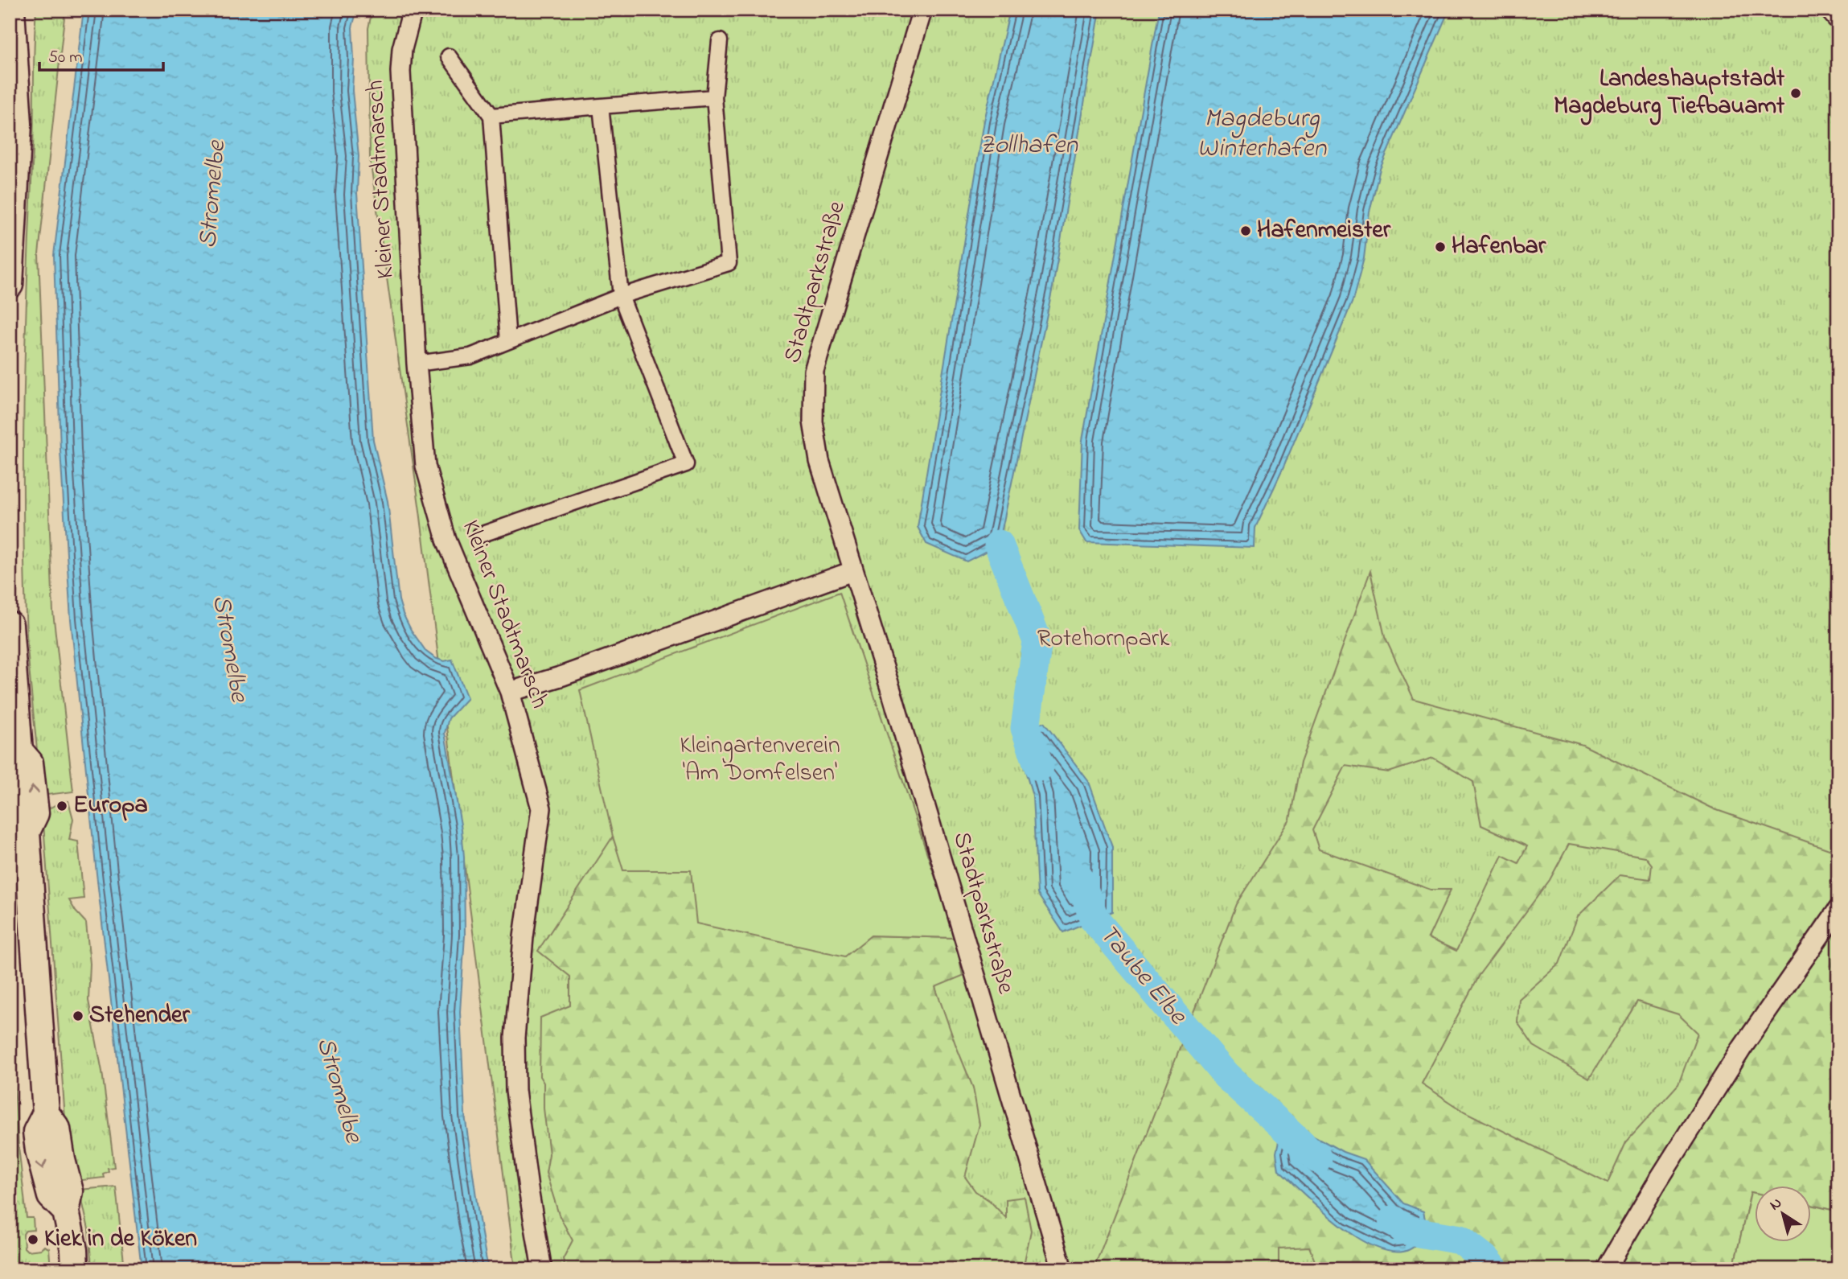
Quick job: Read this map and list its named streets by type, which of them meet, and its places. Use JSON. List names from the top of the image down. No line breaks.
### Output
{"streets":{"street":["Kleiner Stadtmarsch","Stadtparkstraße"]},"water":["Magdeburg Winterhafen","Zollhafen","Stromelbe","Taube Elbe"],"parks":["Rotehornpark","Kleingartenverein 'Am Domfelsen'"],"places":["Landeshauptstadt Magdeburg Tiefbauamt","Hafenmeister","Hafenbar","Europa","Stehender","Kiek in de Köken"],"scale_bar":"50 m","north":"top left"}
